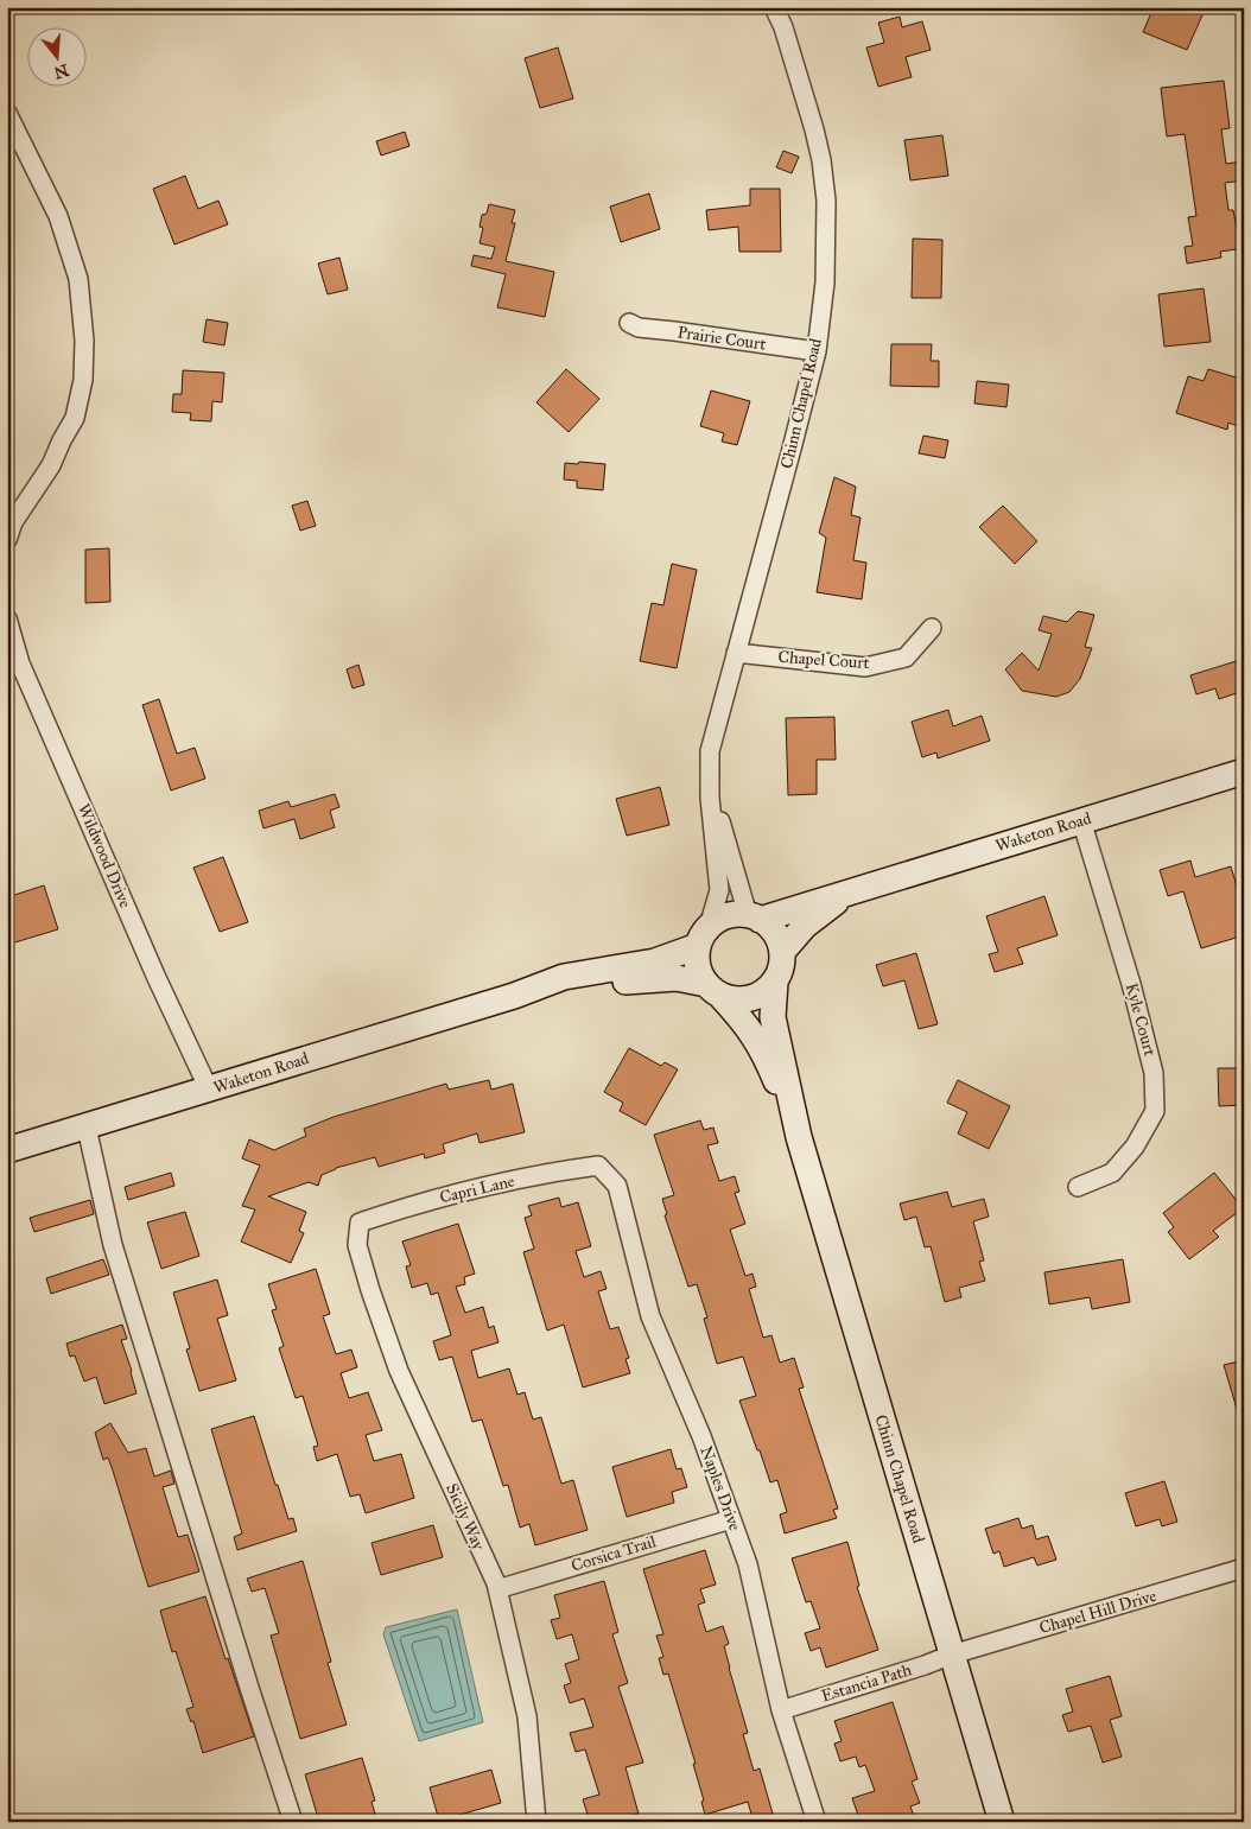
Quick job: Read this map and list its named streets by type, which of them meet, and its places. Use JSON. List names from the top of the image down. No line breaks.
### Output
{"streets":{"street":["Prairie Court","Chinn Chapel Road","Chapel Court","Waketon Road","Wildwood Drive","Kyle Court","Capri Lane","Naples Drive","Sicily Way","Corsica Trail","Chapel Hill Drive","Estancia Path"]},"crossings":[["Prairie Court","Chinn Chapel Road"],["Chinn Chapel Road","Chapel Court"],["Chinn Chapel Road","Waketon Road"],["Chinn Chapel Road","Chapel Hill Drive"],["Chinn Chapel Road","Estancia Path"],["Waketon Road","Wildwood Drive"],["Waketon Road","Kyle Court"],["Capri Lane","Naples Drive"],["Capri Lane","Sicily Way"],["Naples Drive","Corsica Trail"],["Naples Drive","Estancia Path"],["Sicily Way","Corsica Trail"],["Chapel Hill Drive","Estancia Path"]],"north":"bottom"}
